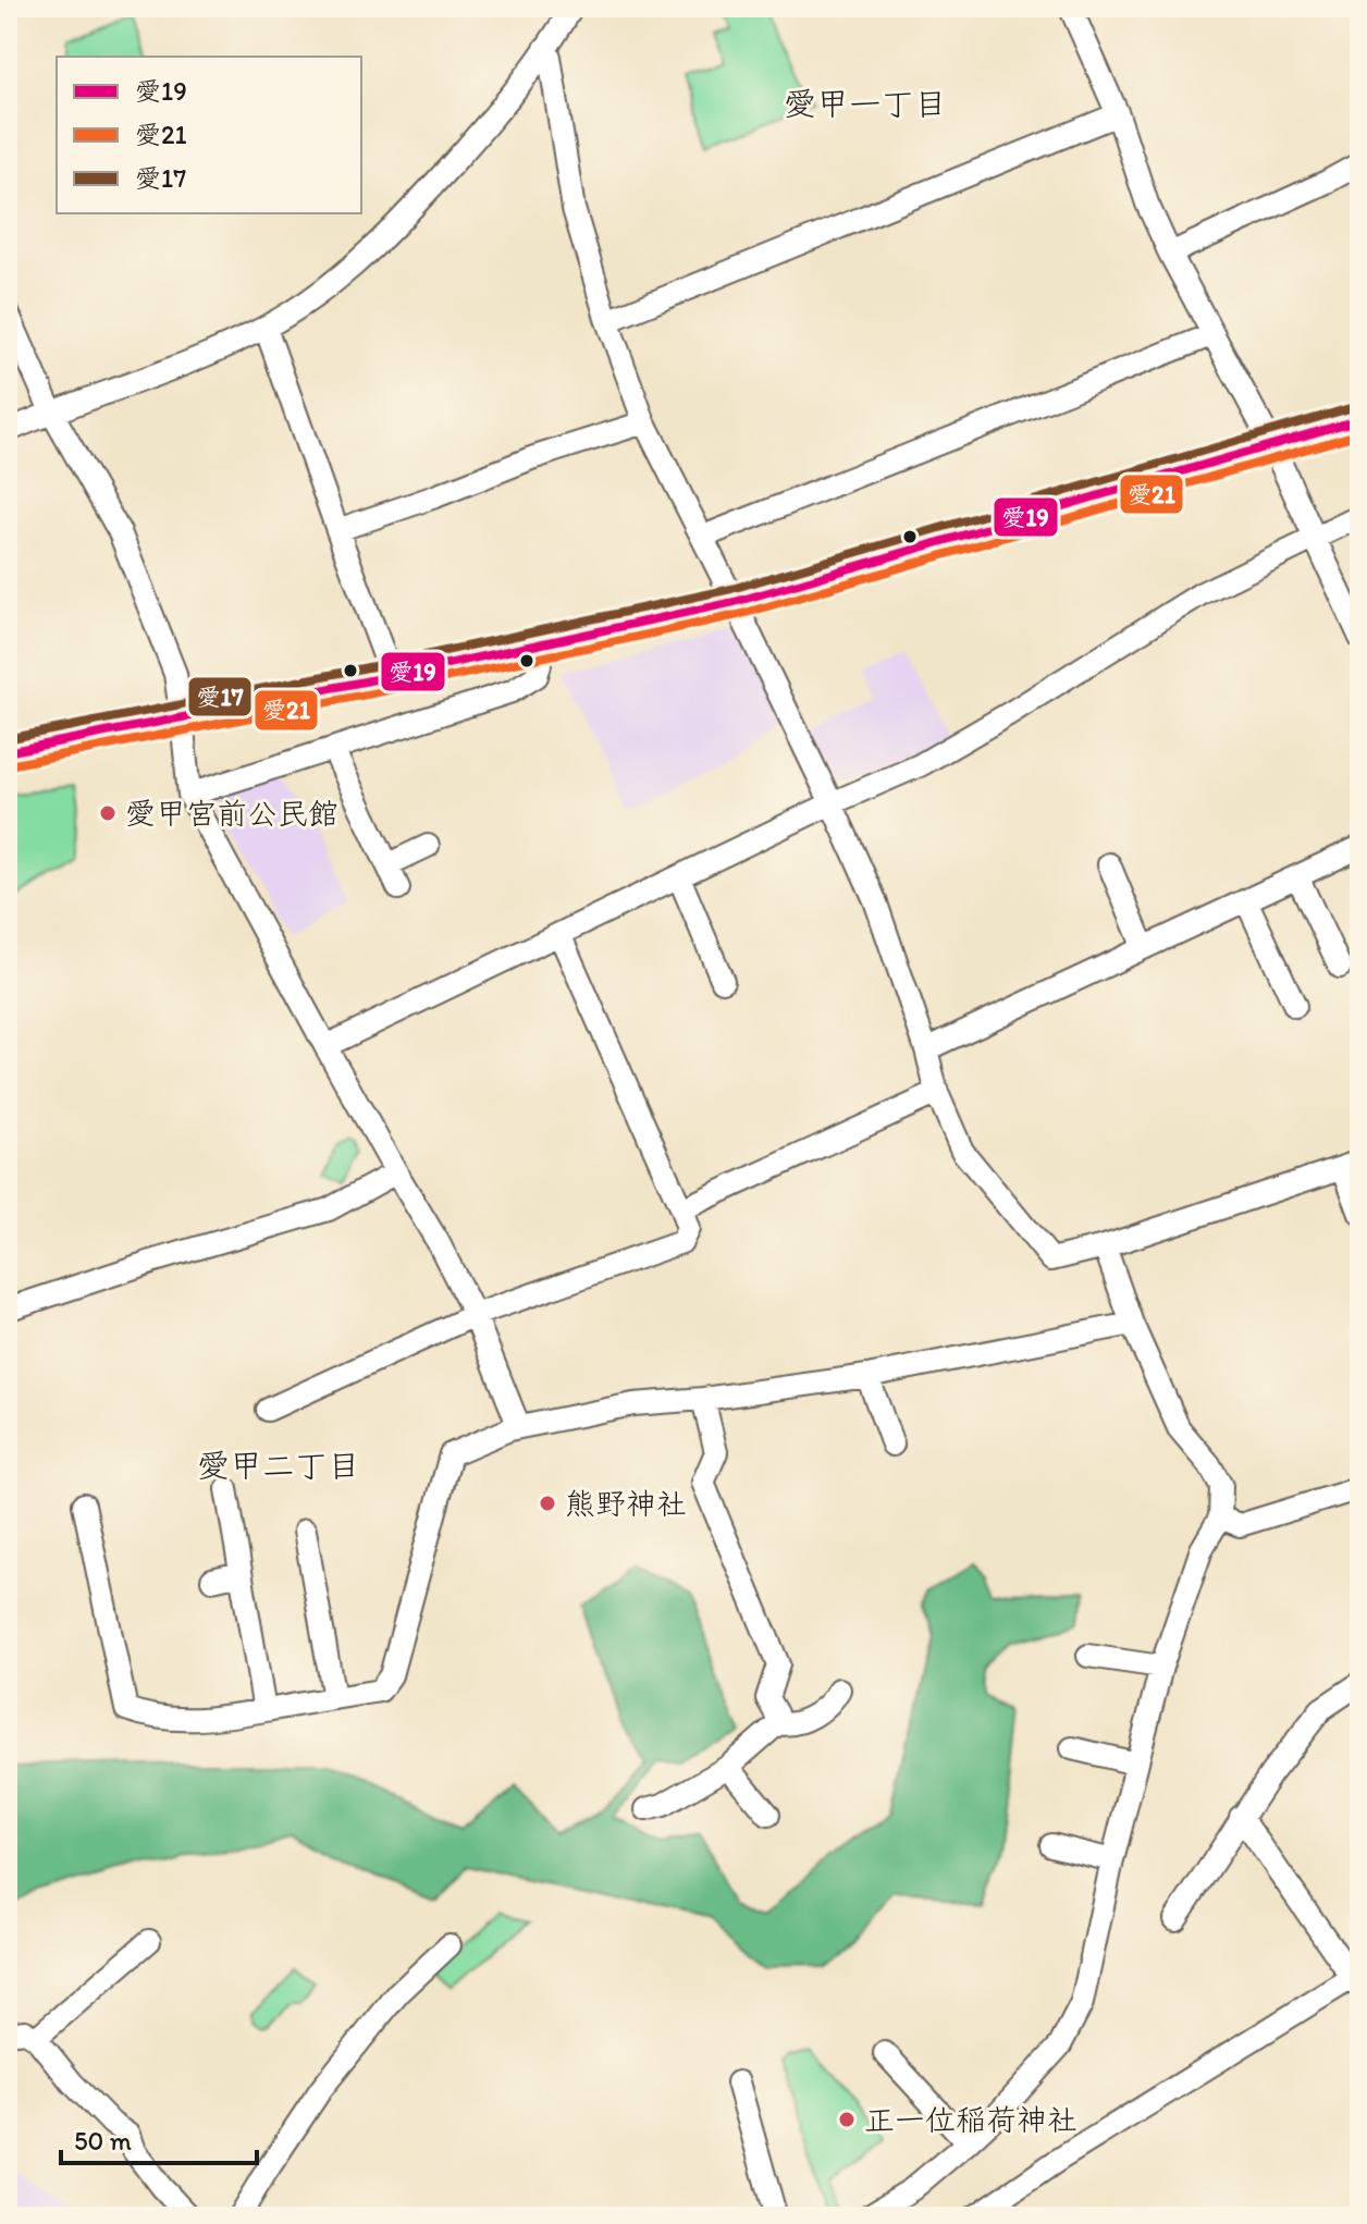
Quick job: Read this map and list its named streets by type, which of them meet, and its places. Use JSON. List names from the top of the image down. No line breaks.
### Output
{"districts":["愛甲一丁目","愛甲二丁目"],"places":["愛甲宮前公民館","熊野神社","正一位稲荷神社"],"lines":["transit line 愛17","transit line 愛19","transit line 愛21"],"legend":["愛19","愛21","愛17"],"scale_bar":"50 m"}
